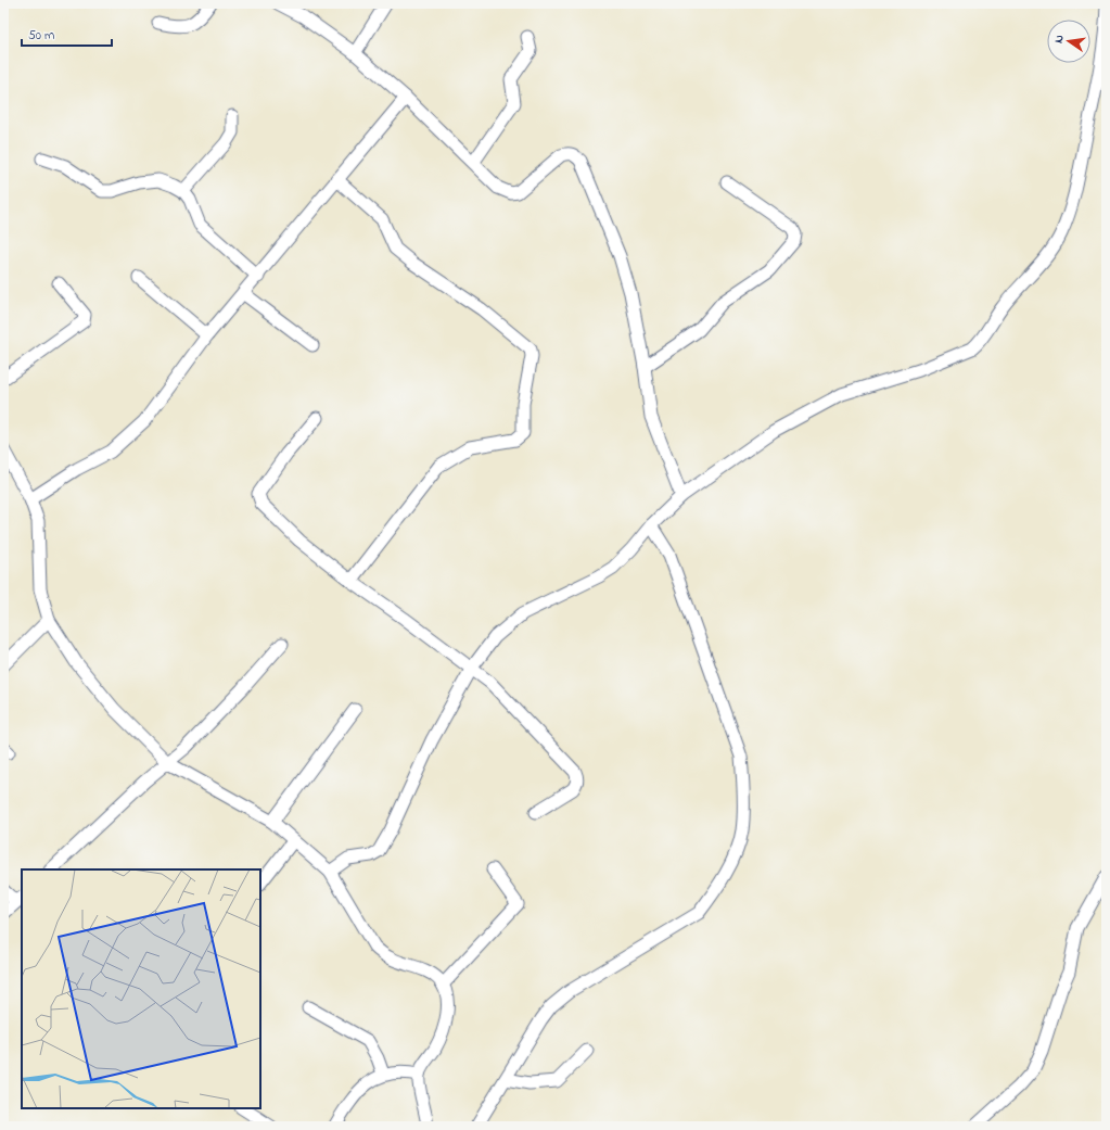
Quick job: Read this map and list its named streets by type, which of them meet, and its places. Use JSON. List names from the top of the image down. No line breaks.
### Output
{"scale_bar":"50 m","north":"left"}
